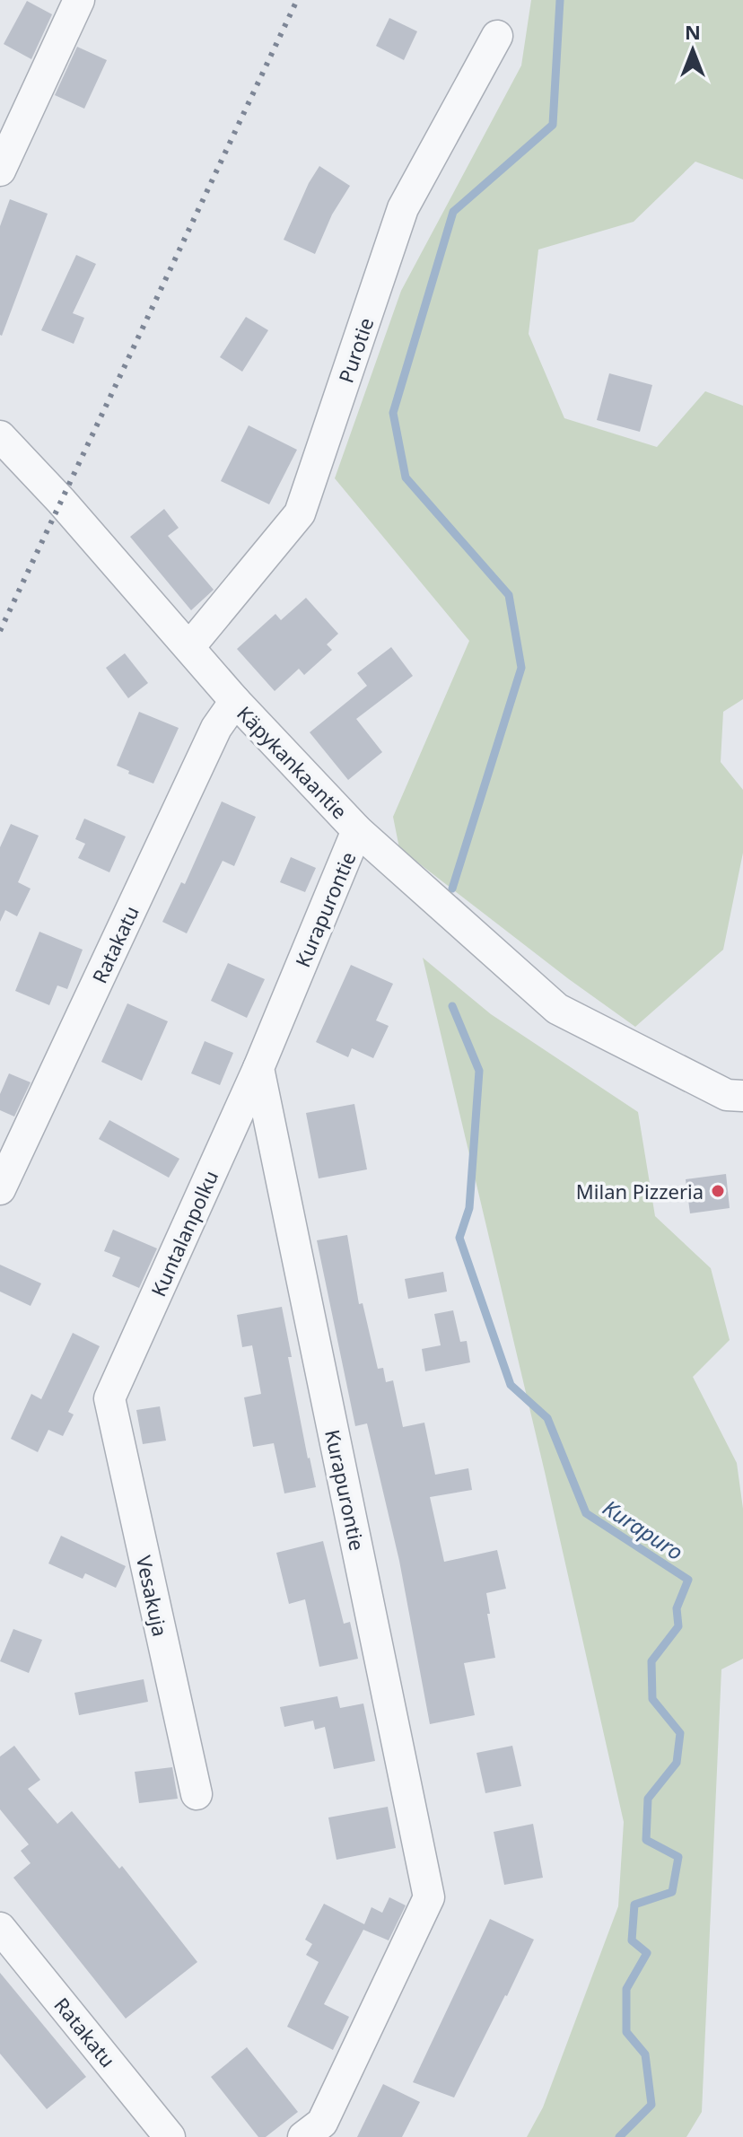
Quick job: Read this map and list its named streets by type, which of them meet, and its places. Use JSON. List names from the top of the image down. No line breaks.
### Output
{"streets":{"street":["Purotie","Käpykankaantie","Kurapurontie","Ratakatu","Kuntalanpolku","Vesakuja"]},"crossings":[["Purotie","Käpykankaantie"],["Käpykankaantie","Kurapurontie"],["Käpykankaantie","Ratakatu"],["Kurapurontie","Kuntalanpolku"],["Kuntalanpolku","Vesakuja"]],"water":["Kurapuro"],"places":["Milan Pizzeria"],"north":"top"}
